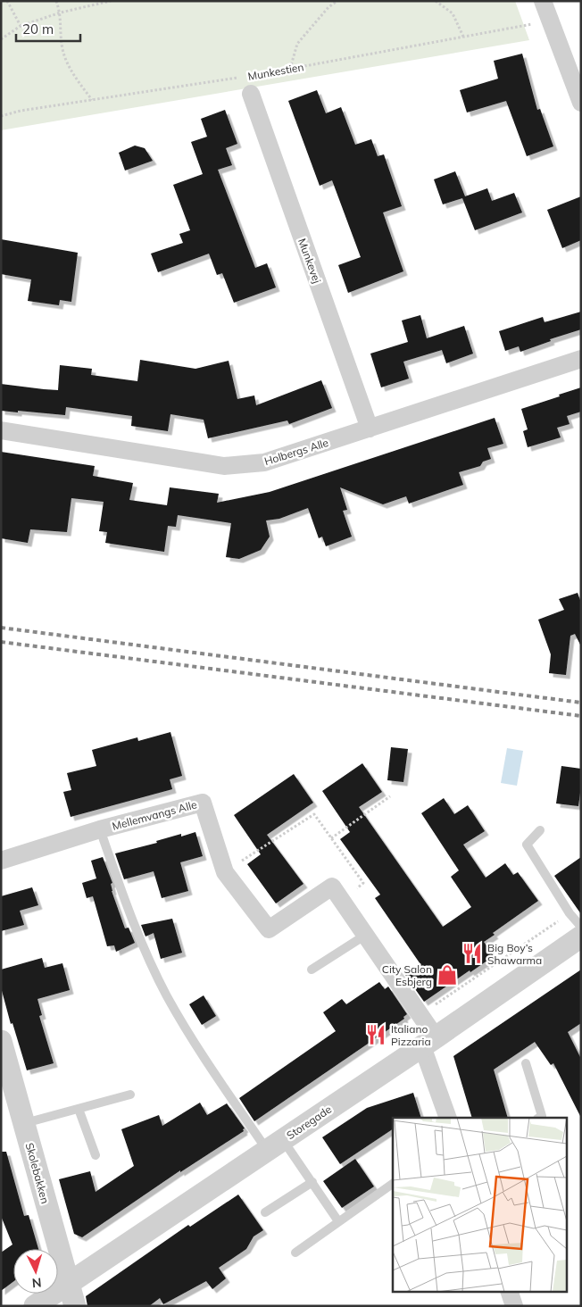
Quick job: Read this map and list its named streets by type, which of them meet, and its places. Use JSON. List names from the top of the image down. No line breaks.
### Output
{"streets":{"street":["Munkevej","Holbergs Alle","Mellemvangs Alle","Storegade","Skolebakken"],"path":["Munkestien"]},"crossings":[["Munkevej","Holbergs Alle"],["Mellemvangs Alle","Storegade"],["Storegade","Skolebakken"]],"places":{"restaurant":["Big Boy’s Shawarma","Italiano Pizzaria"],"shop":["City Salon Esbjerg"]},"scale_bar":"20 m","north":"bottom"}
